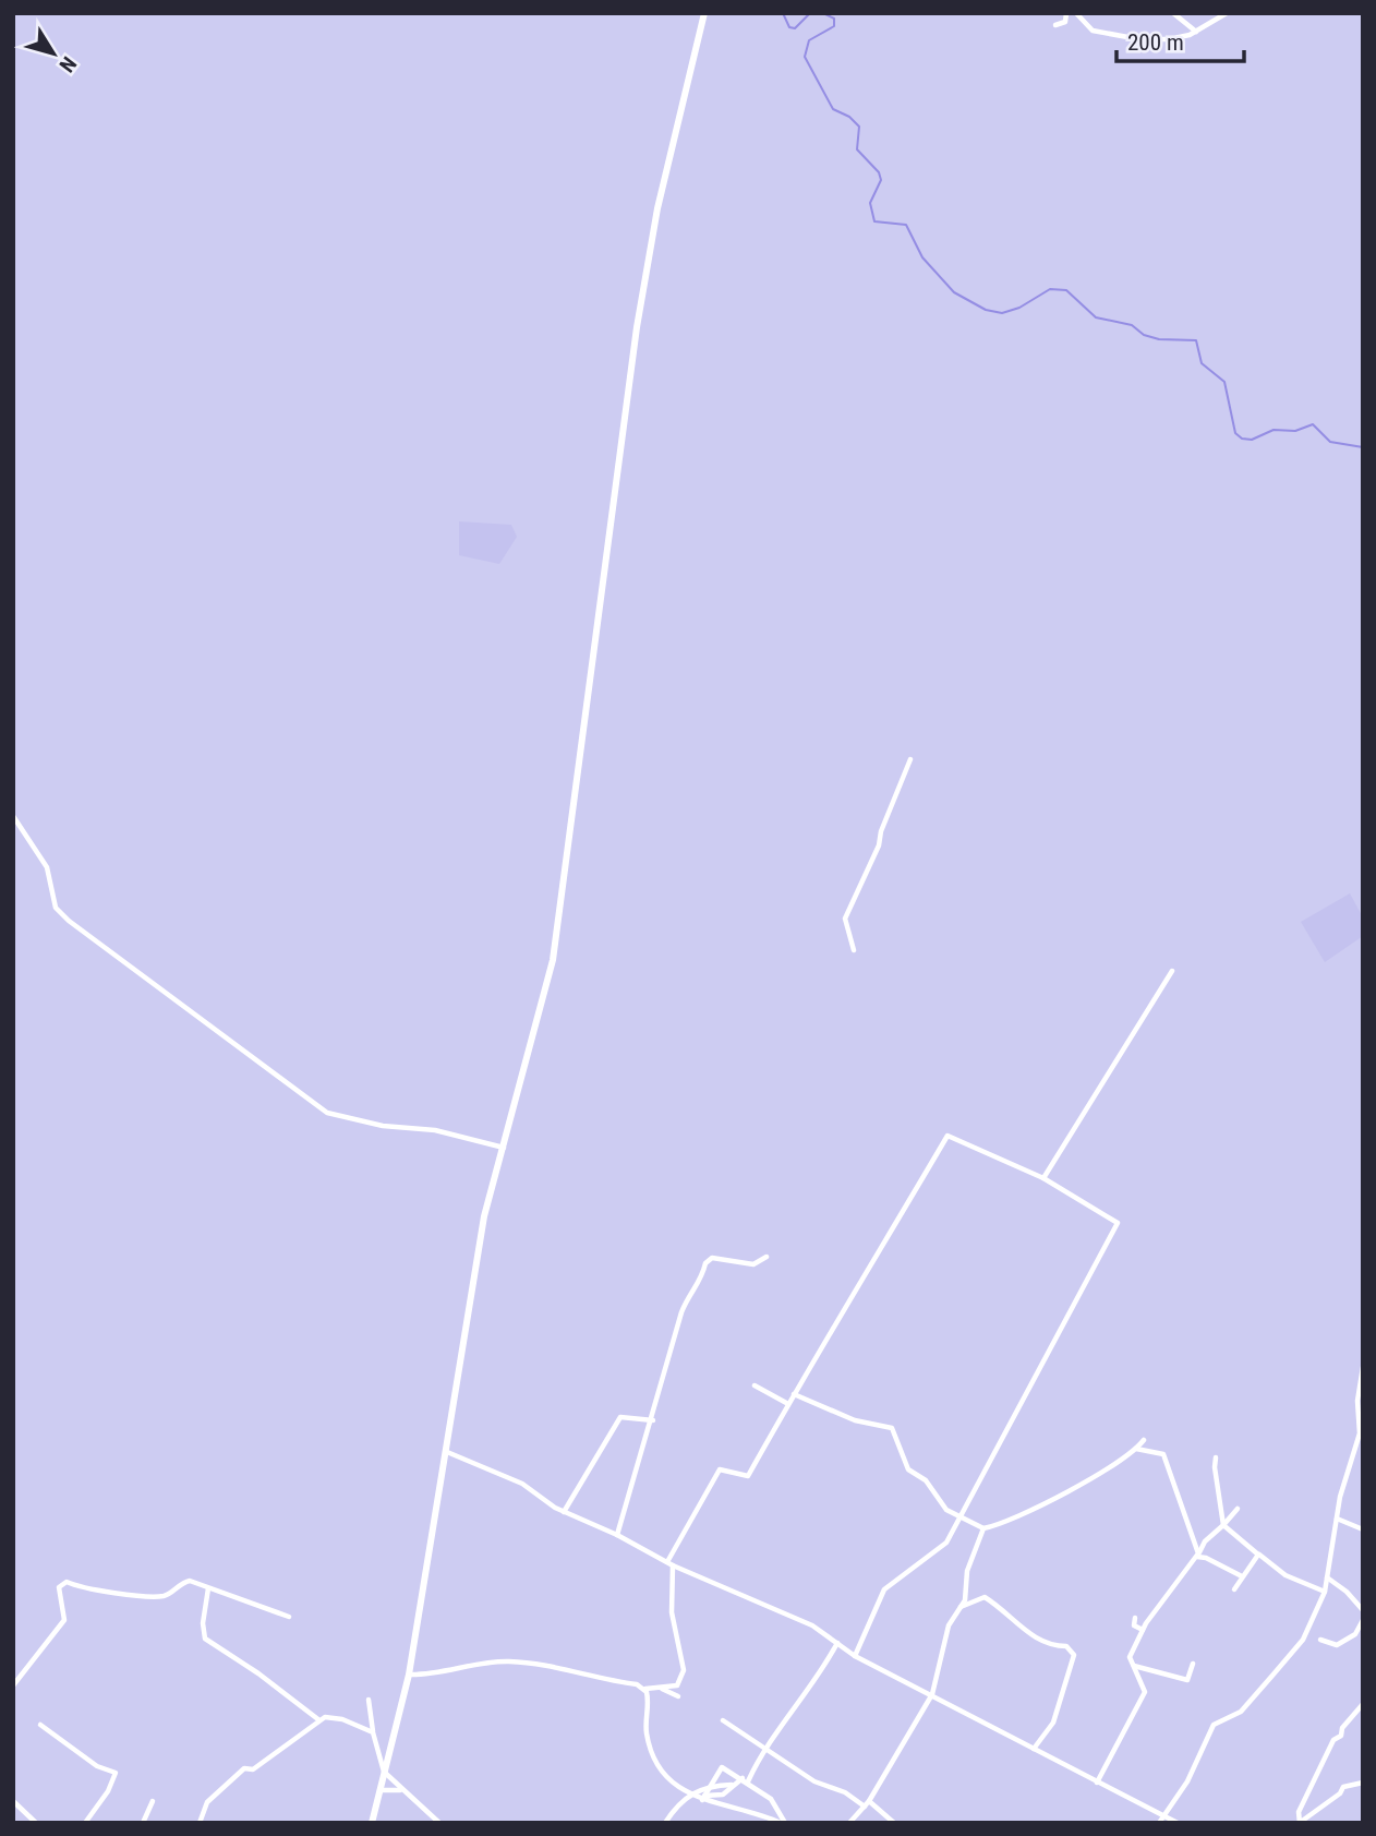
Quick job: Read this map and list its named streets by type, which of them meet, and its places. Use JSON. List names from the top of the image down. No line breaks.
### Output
{"scale_bar":"200 m","north":"bottom right"}
